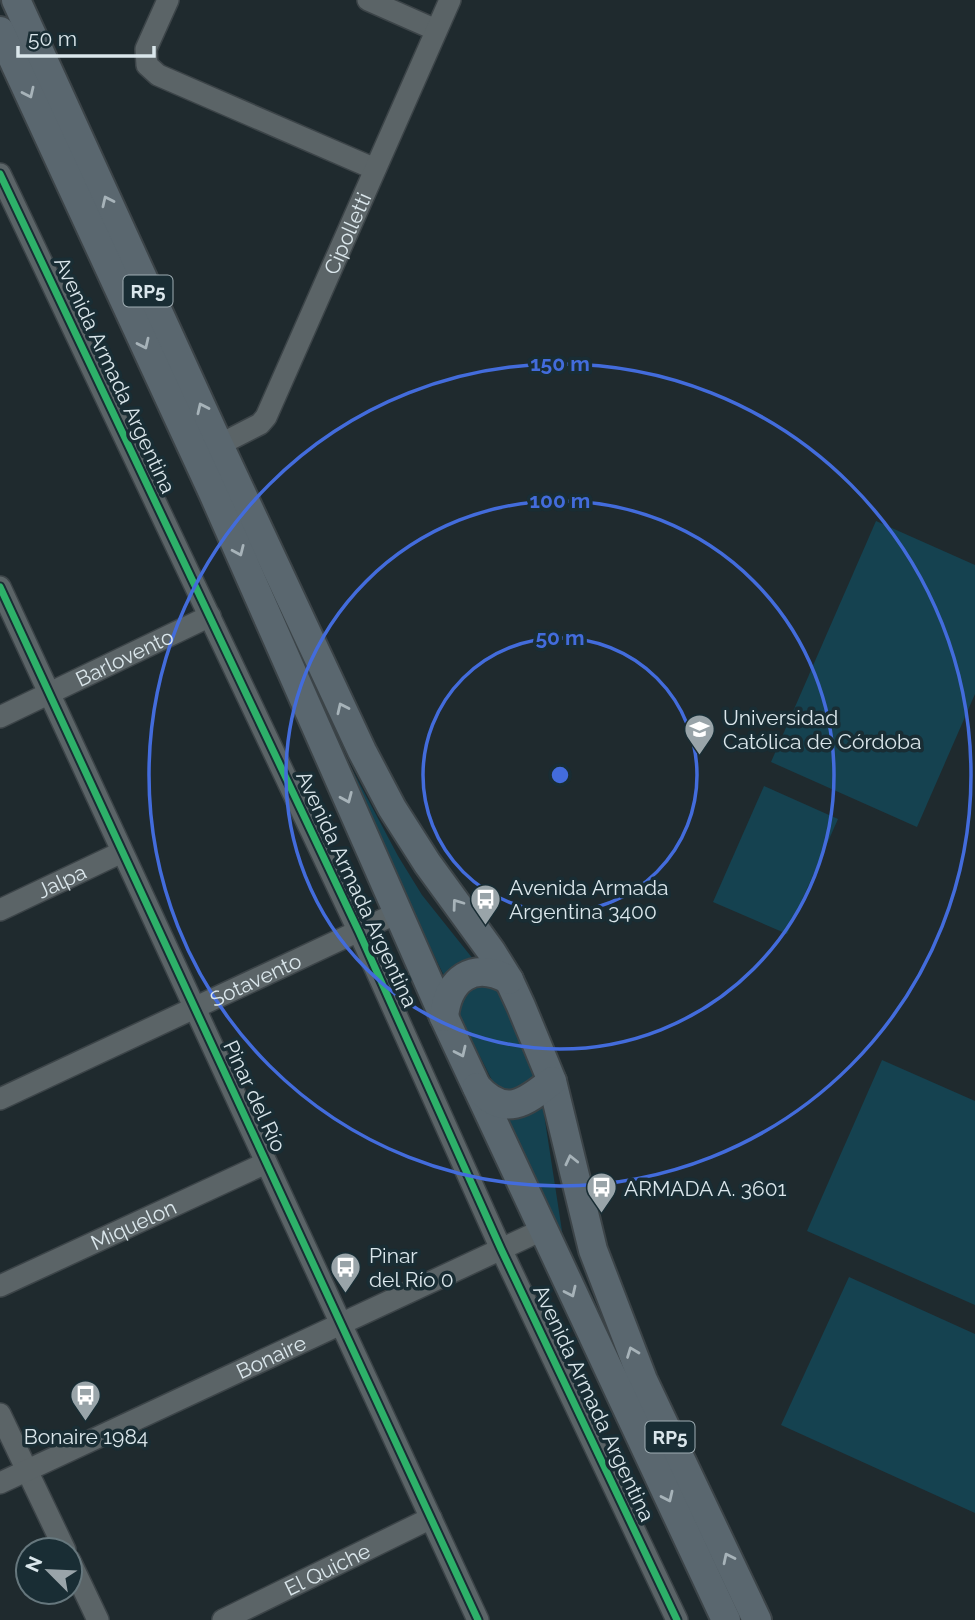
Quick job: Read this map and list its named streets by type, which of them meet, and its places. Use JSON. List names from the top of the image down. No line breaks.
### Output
{"streets":{"main road":["RP5","Avenida Armada Argentina"],"street":["Cipolletti","Barlovento","Jalpa","Sotavento","Pinar del Río","Miquelon","Bonaire","El Quiche"]},"crossings":[["Cipolletti","RP5"],["RP5","Avenida Armada Argentina"],["RP5","Bonaire"],["Avenida Armada Argentina","Barlovento"],["Avenida Armada Argentina","Sotavento"],["Avenida Armada Argentina","Bonaire"],["Barlovento","Pinar del Río"],["Jalpa","Pinar del Río"],["Sotavento","Pinar del Río"],["Pinar del Río","Miquelon"],["Pinar del Río","Bonaire"],["Pinar del Río","El Quiche"]],"places":{"school or university":["Universidad Católica de Córdoba"],"bus stop":["Avenida Armada Argentina 3400","ARMADA A. 3601","Pinar del Río 0","Bonaire 1984"]},"scale_bar":"50 m","north":"top left","rings":["150 m","100 m","50 m"]}
